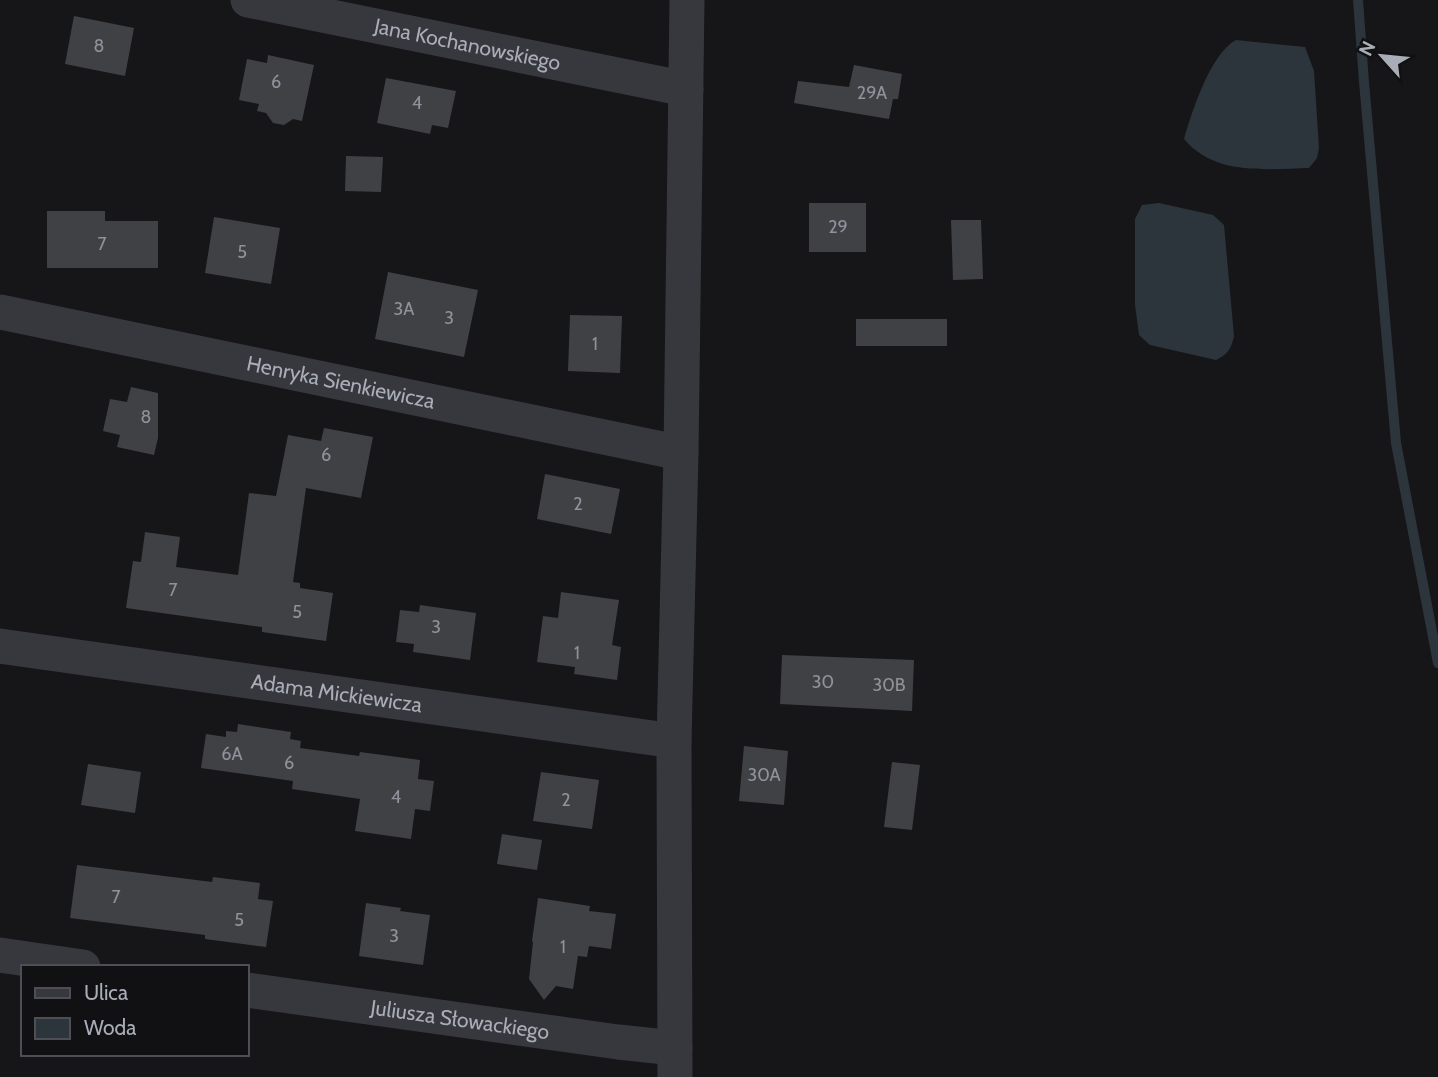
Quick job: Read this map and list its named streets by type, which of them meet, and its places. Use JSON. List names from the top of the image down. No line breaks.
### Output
{"streets":{"street":["Jana Kochanowskiego","Henryka Sienkiewicza","Adama Mickiewicza","Juliusza Słowackiego"]},"house_numbers":["8","6","29A","4","29","7","5","3A","3","1","8","6","2","7","5","3","1","30","30B","6A","6","30A","4","2","7","5","3","1"],"legend":["Ulica","Woda"],"north":"top left"}
